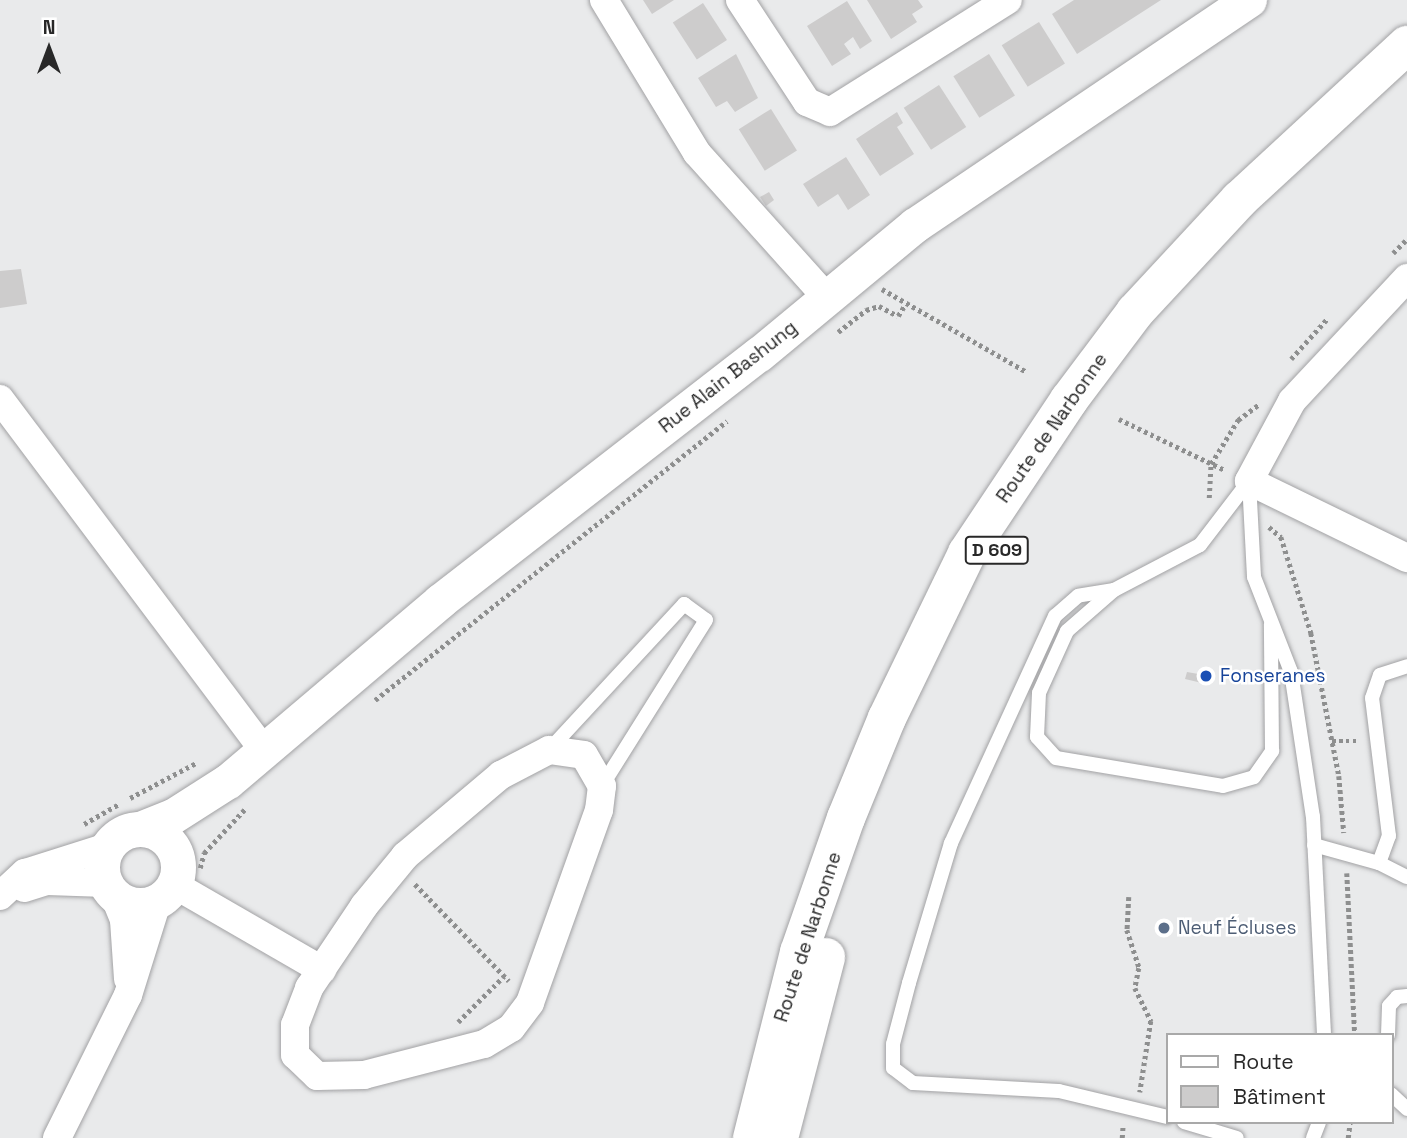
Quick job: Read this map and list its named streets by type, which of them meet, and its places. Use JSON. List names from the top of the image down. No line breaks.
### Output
{"streets":{"main road":["Route de Narbonne","D 609"],"street":["Rue Alain Bashung"]},"places":["Fonseranes","Neuf Écluses"],"legend":["Route","Bâtiment"],"north":"top"}
